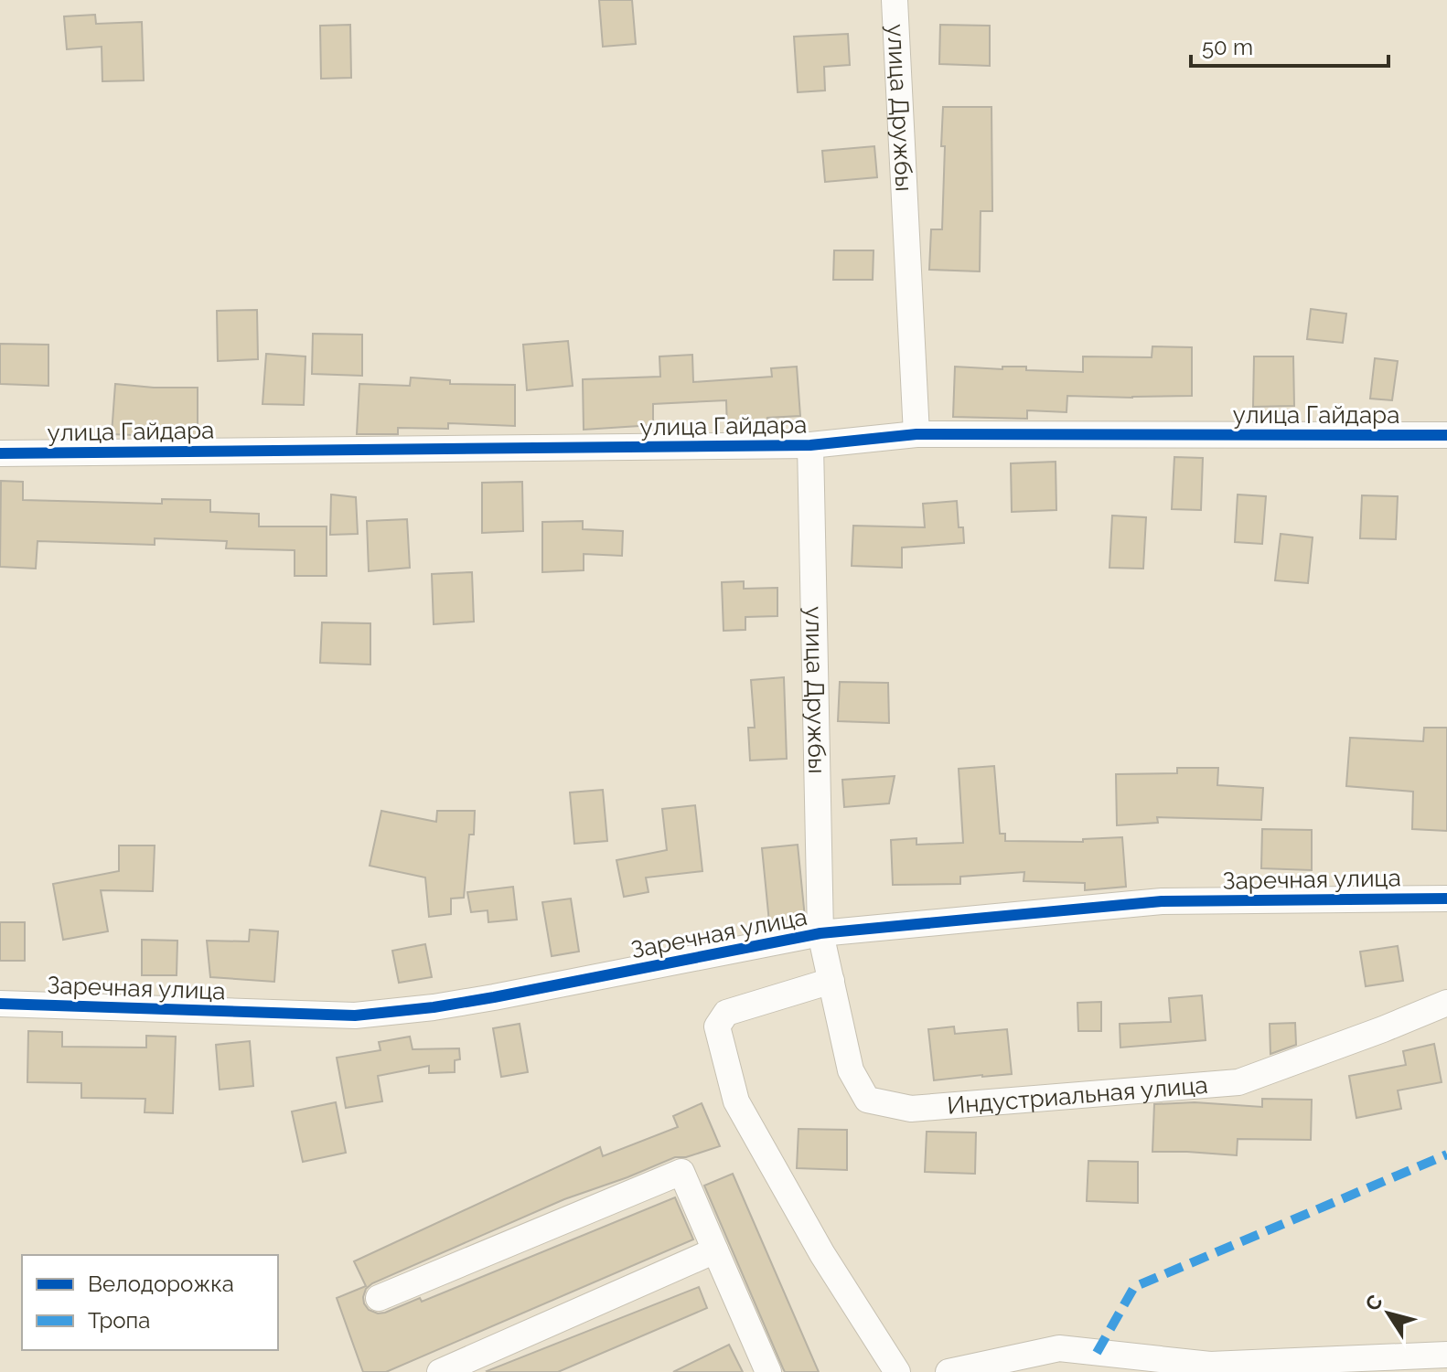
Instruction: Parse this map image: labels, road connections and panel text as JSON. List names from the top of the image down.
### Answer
{
  "streets": {
    "street": [
      "улица Дружбы",
      "улица Гайдара",
      "Заречная улица",
      "Индустриальная улица"
    ]
  },
  "crossings": [
    ["улица Дружбы", "улица Гайдара"],
    ["улица Дружбы", "Заречная улица"],
    ["улица Дружбы", "Индустриальная улица"],
    ["Заречная улица", "Индустриальная улица"]
  ],
  "legend": ["Велодорожка", "Тропа"],
  "scale_bar": "50 m",
  "north": "top left"
}
